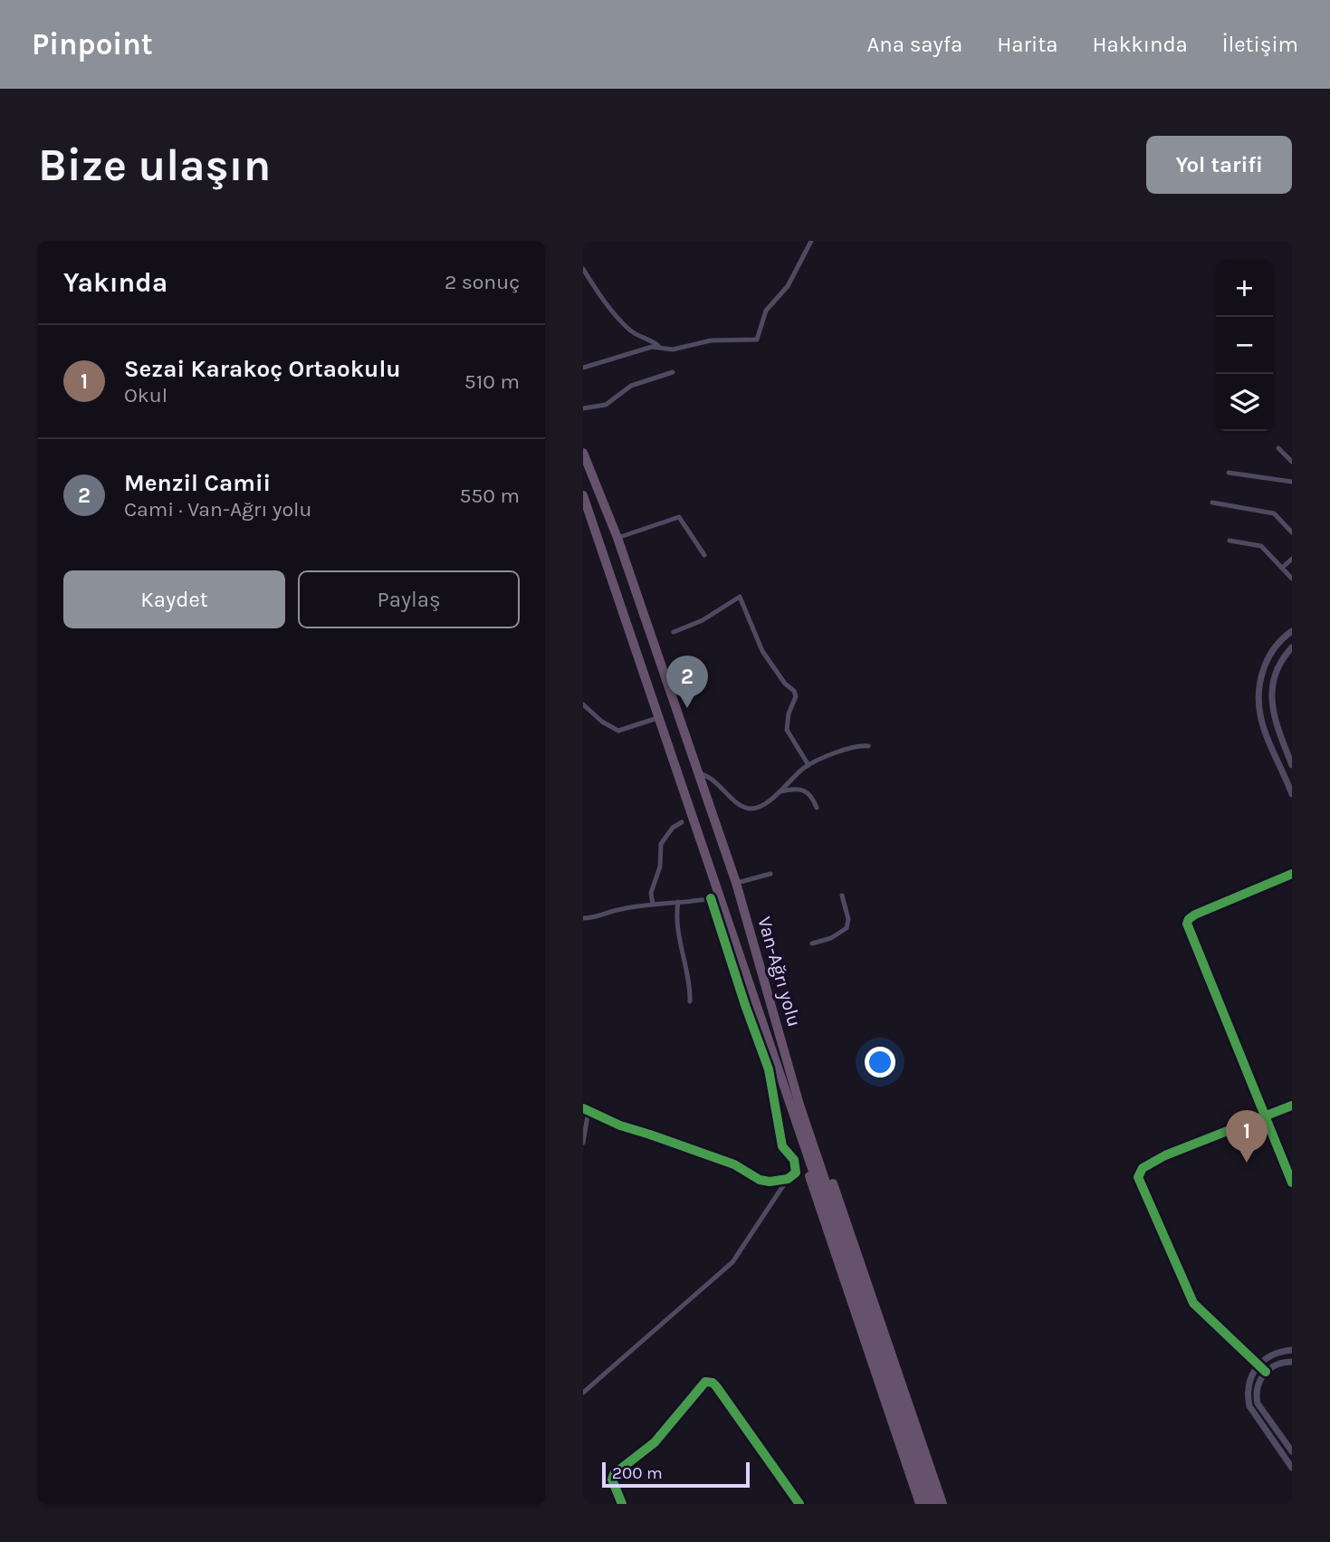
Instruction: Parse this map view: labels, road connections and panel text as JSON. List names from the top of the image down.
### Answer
{
  "streets": {
    "highway": ["Van-Ağrı yolu"]
  },
  "scale_bar": "200 m",
  "page": {
    "header": "Pinpoint",
    "nav": [
      "Ana sayfa",
      "Harita",
      "Hakkında",
      "İletişim"
    ],
    "buttons": [
      "Yol tarifi",
      ["Kaydet", "Paylaş"]
    ],
    "title": "Bize ulaşın",
    "heading": ["Yakında", "2 sonuç"],
    "map_buttons": ["+", "−"],
    "list": [
      {
        "mark": "1",
        "name": "Sezai Karakoç Ortaokulu",
        "note": "Okul",
        "value": "510 m"
      },
      {
        "mark": "2",
        "name": "Menzil Camii",
        "note": "Cami · Van-Ağrı yolu",
        "value": "550 m"
      }
    ],
    "pins": ["2", "1"],
    "scale": "200 m"
  }
}
